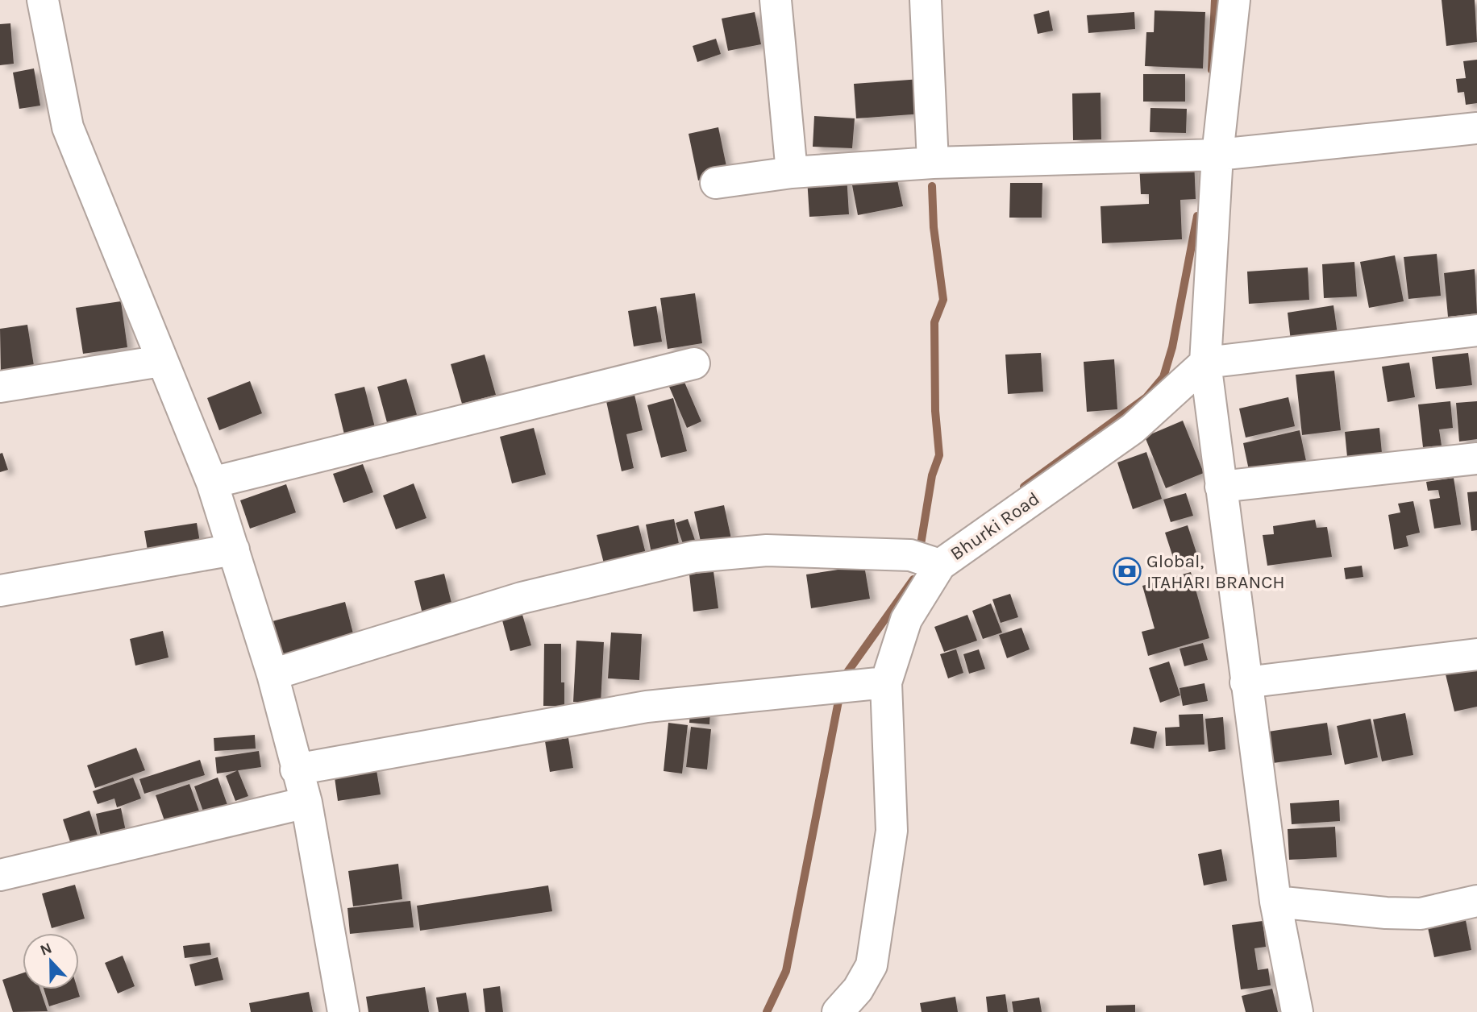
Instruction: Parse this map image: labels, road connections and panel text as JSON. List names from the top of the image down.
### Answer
{
  "streets": {
    "street": ["Bhurki Road"]
  },
  "places": {
    "bank": ["Global, ITAHARI BRANCH"]
  },
  "north": "top"
}
